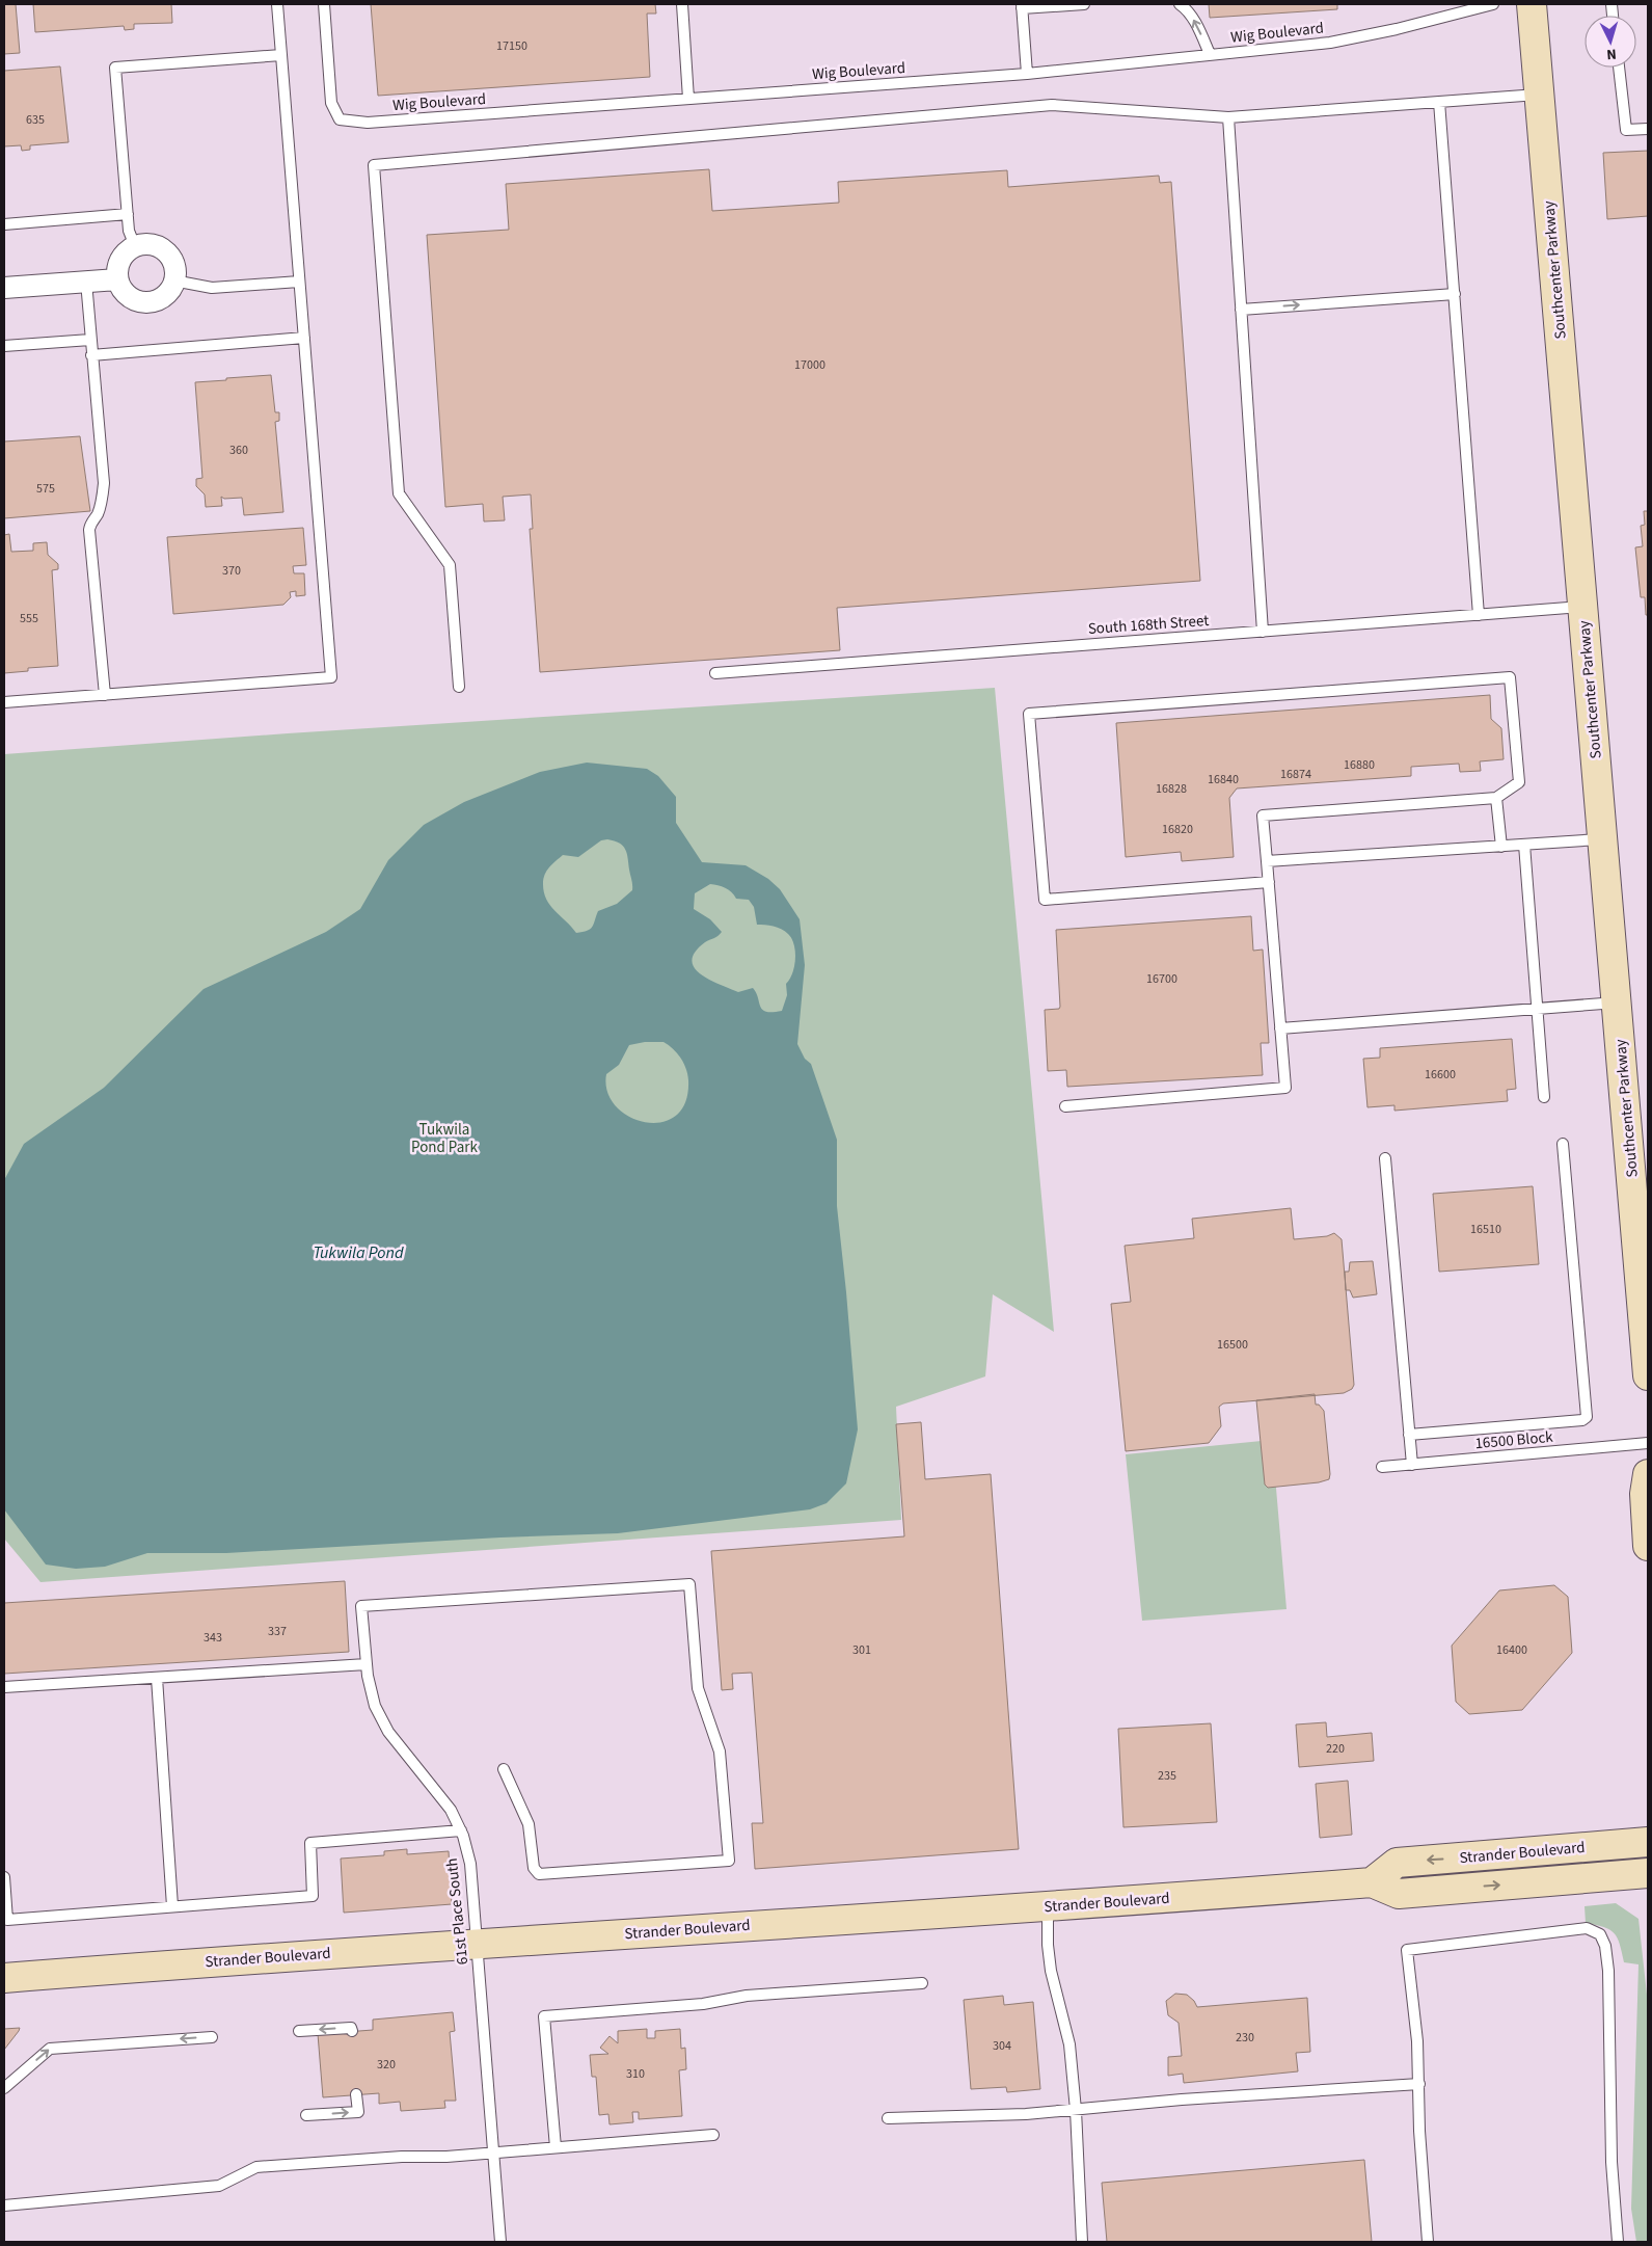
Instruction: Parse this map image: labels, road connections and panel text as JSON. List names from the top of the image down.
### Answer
{
  "streets": {
    "main road": ["Southcenter Parkway", "Strander Boulevard"],
    "lane": [
      "Wig Boulevard",
      "South 168th Street",
      "16500 Block",
      "61st Place South"
    ]
  },
  "crossings": [
    ["Southcenter Parkway", "South 168th Street"],
    ["Strander Boulevard", "61st Place South"]
  ],
  "water": ["Tukwila Pond"],
  "parks": ["Tukwila Pond Park"],
  "house_numbers": [
    "17150",
    "635",
    "17000",
    "360",
    "575",
    "370",
    "555",
    "16880",
    "16874",
    "16840",
    "16828",
    "16820",
    "16700",
    "16600",
    "16510",
    "16500",
    "337",
    "343",
    "301",
    "16400",
    "220",
    "235",
    "230",
    "304",
    "320",
    "310"
  ],
  "north": "bottom"
}
